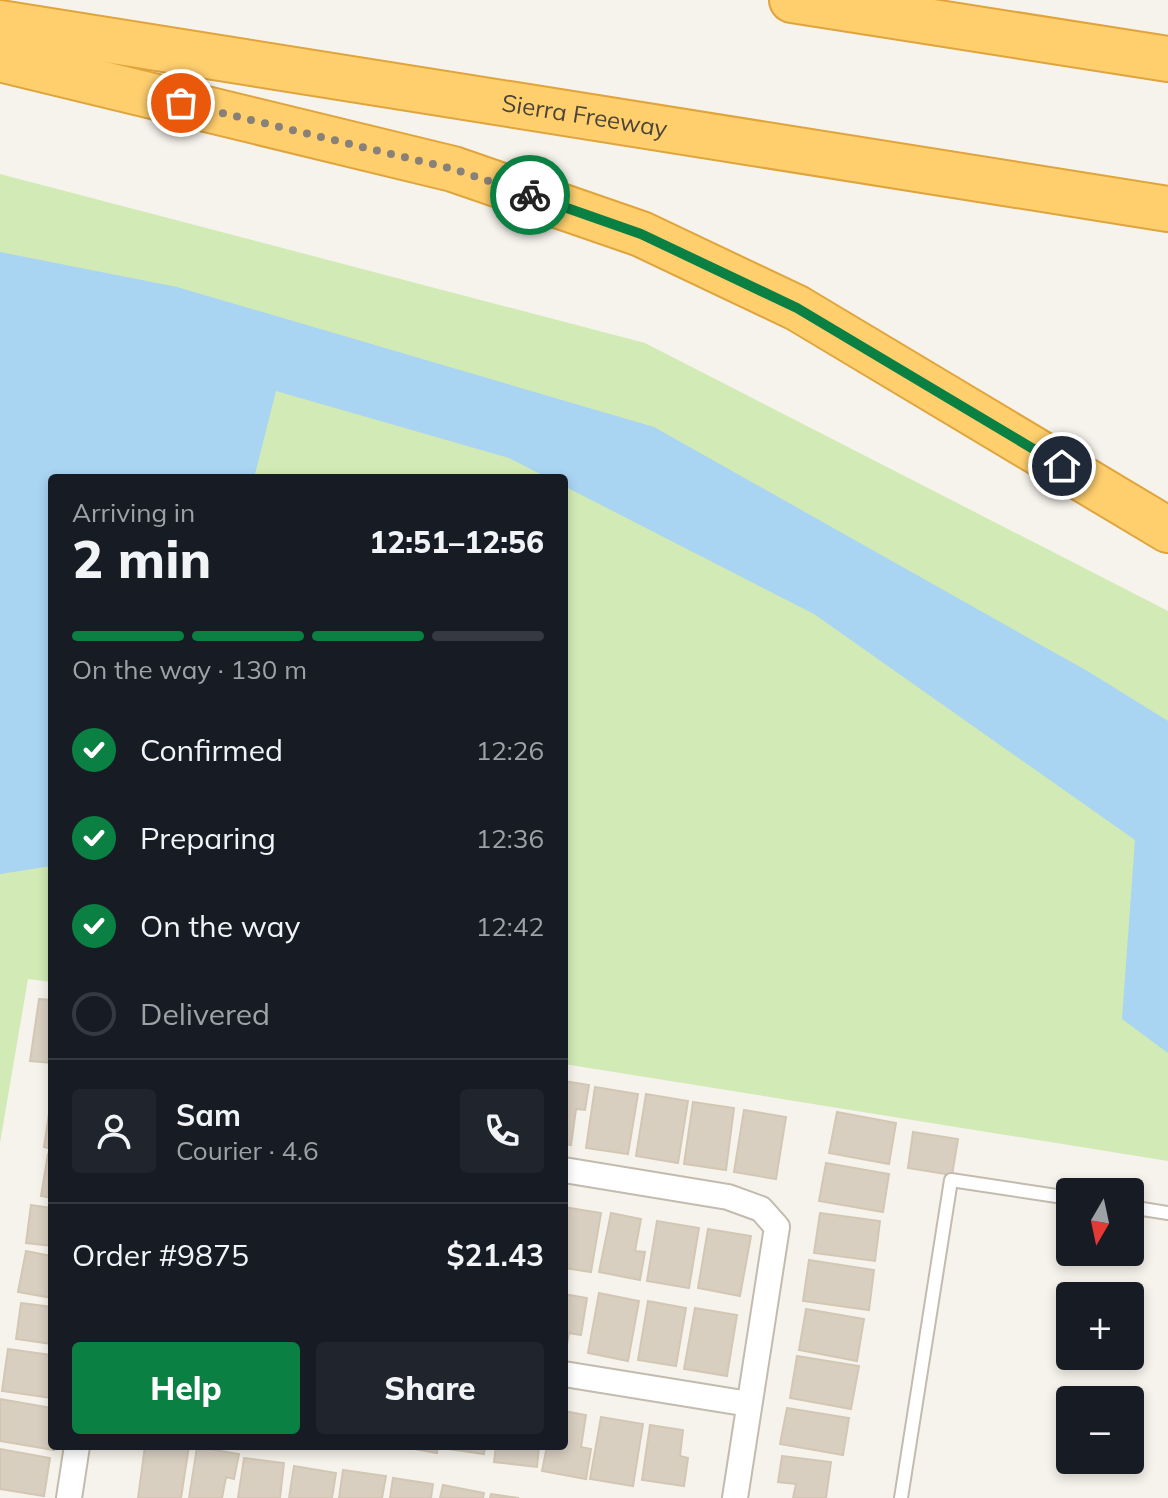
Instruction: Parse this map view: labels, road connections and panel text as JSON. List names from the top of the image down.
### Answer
{
  "streets": {
    "highway": ["Sierra Freeway"]
  },
  "north": "bottom",
  "page": {
    "heading": ["2 min", "Arriving in", "12:51–12:56"],
    "panel": [
      "Sam",
      "Courier · 4.6",
      "Order #9875",
      "$21.43"
    ],
    "bar": "On the way · 130 m",
    "list": [
      ["Confirmed", "12:26"],
      ["Preparing", "12:36"],
      ["On the way", "12:42"],
      "Delivered"
    ],
    "map_buttons": ["+", "−"],
    "buttons": ["Help", "Share"]
  }
}
